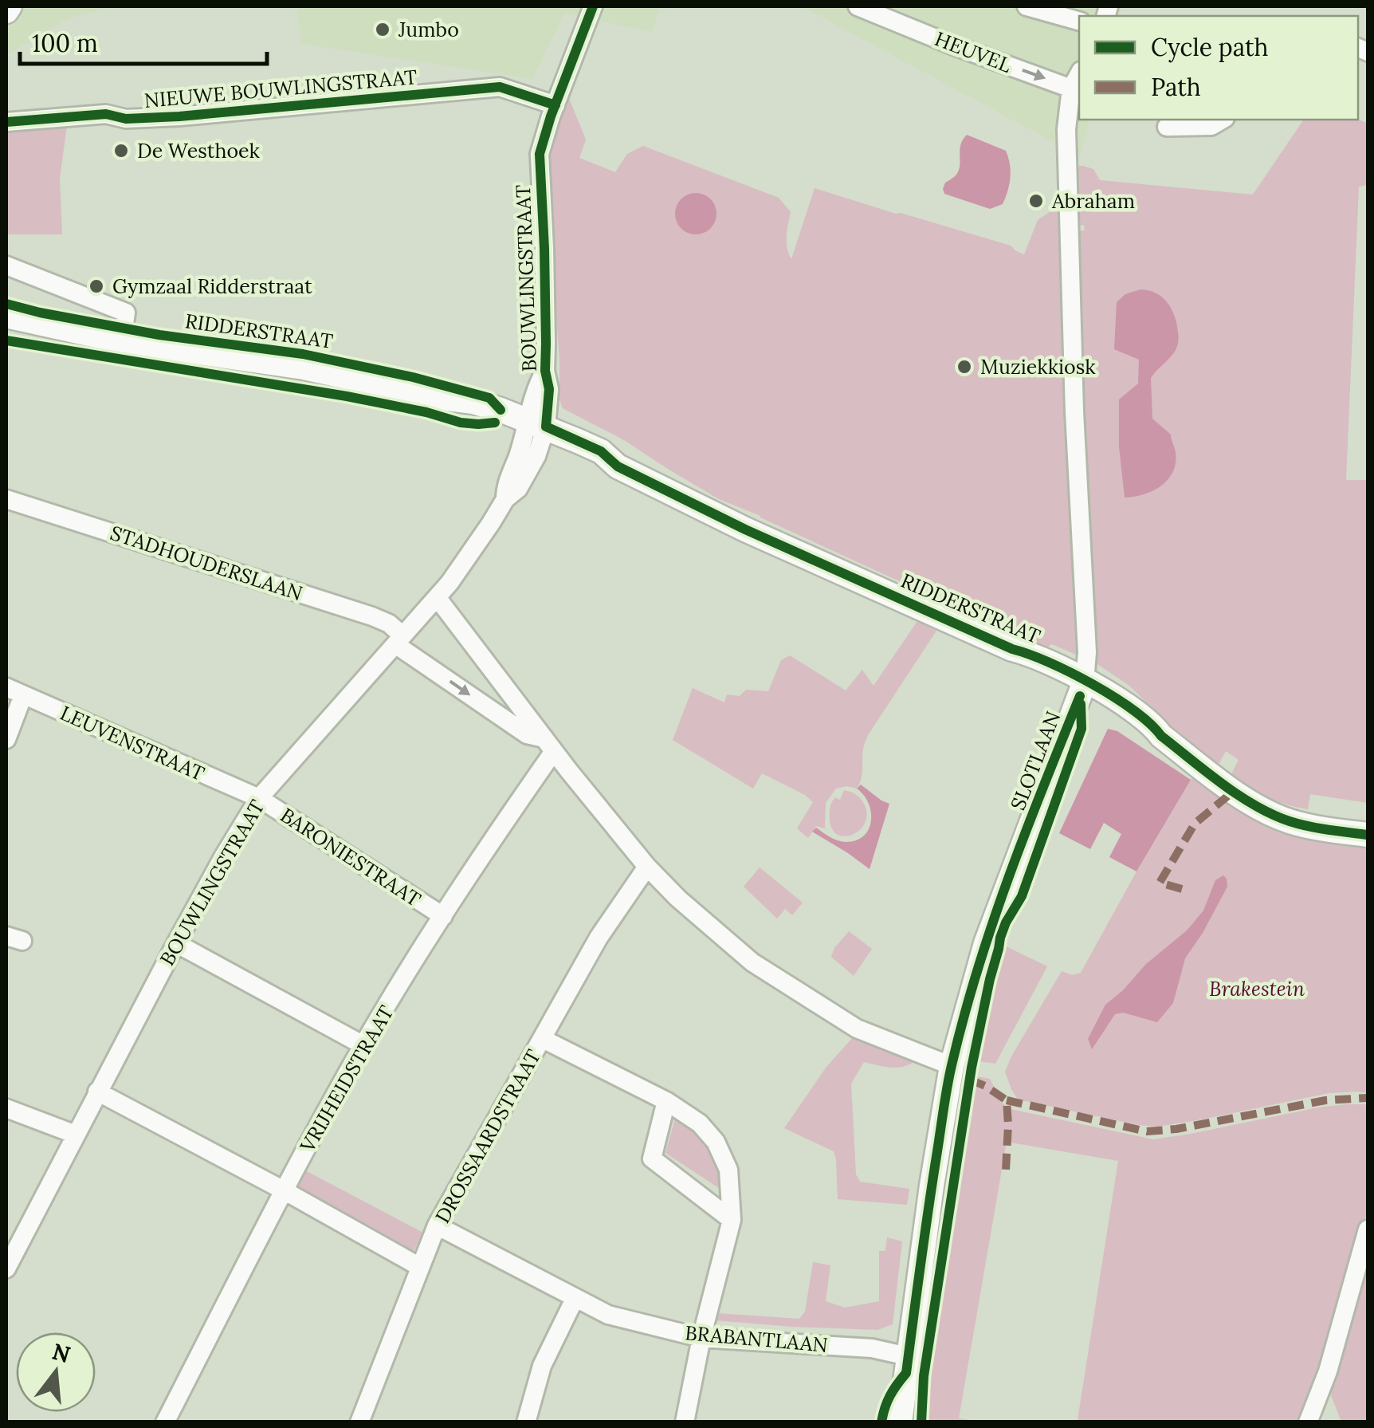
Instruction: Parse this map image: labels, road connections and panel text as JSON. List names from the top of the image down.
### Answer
{
  "streets": {
    "street": [
      "HEUVEL",
      "NIEUWE BOUWLINGSTRAAT",
      "BOUWLINGSTRAAT",
      "RIDDERSTRAAT",
      "STADHOUDERSLAAN",
      "LEUVENSTRAAT",
      "SLOTLAAN",
      "BARONIESTRAAT",
      "VRIJHEIDSTRAAT",
      "DROSSAARDSTRAAT",
      "BRABANTLAAN"
    ]
  },
  "crossings": [
    ["HEUVEL", "SLOTLAAN"],
    ["NIEUWE BOUWLINGSTRAAT", "BOUWLINGSTRAAT"],
    ["BOUWLINGSTRAAT", "RIDDERSTRAAT"],
    ["BOUWLINGSTRAAT", "STADHOUDERSLAAN"],
    ["BOUWLINGSTRAAT", "LEUVENSTRAAT"],
    ["BOUWLINGSTRAAT", "BARONIESTRAAT"],
    ["RIDDERSTRAAT", "SLOTLAAN"],
    ["STADHOUDERSLAAN", "VRIJHEIDSTRAAT"],
    ["LEUVENSTRAAT", "BARONIESTRAAT"],
    ["SLOTLAAN", "BRABANTLAAN"],
    ["BARONIESTRAAT", "VRIJHEIDSTRAAT"],
    ["DROSSAARDSTRAAT", "BRABANTLAAN"]
  ],
  "one_way": ["HEUVEL"],
  "parks": ["Brakestein"],
  "places": [
    "Jumbo",
    "De Westhoek",
    "Abraham",
    "Gymzaal Ridderstraat",
    "Muziekkiosk"
  ],
  "legend": ["Cycle path", "Path"],
  "scale_bar": "100 m",
  "north": "top"
}
